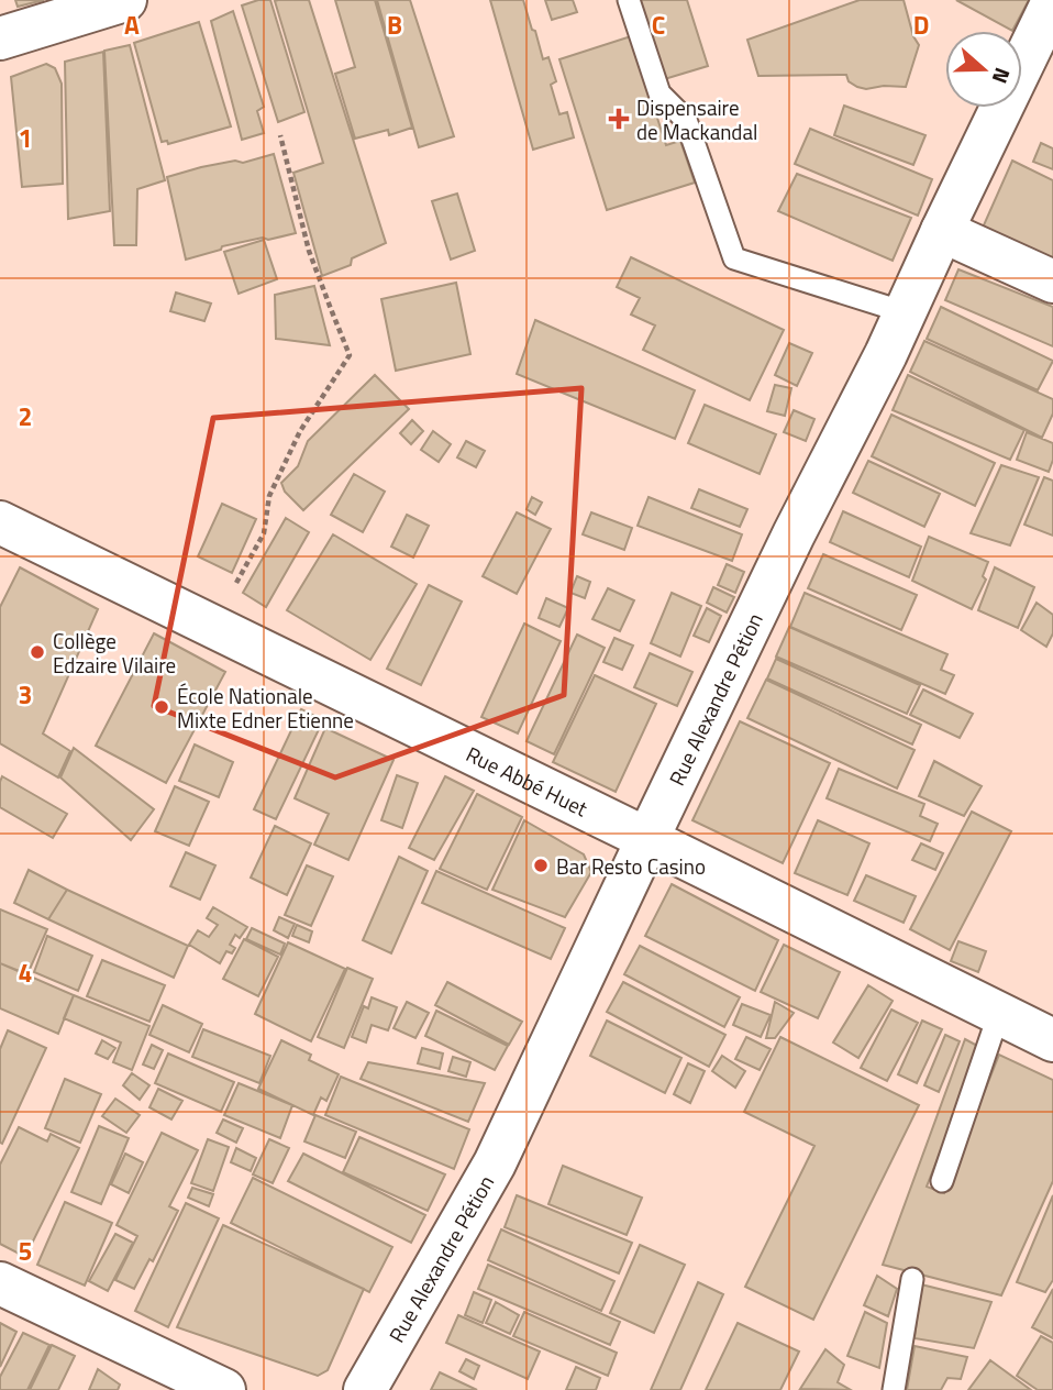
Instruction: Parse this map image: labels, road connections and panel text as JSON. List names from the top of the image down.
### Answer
{
  "streets": {
    "street": ["Rue Alexandre Pétion", "Rue Abbé Huet"]
  },
  "crossings": [
    ["Rue Alexandre Pétion", "Rue Abbé Huet"]
  ],
  "places": {
    "health": ["Dispensaire de Mackandal"],
    "other": ["Collège Edzaire Vilaire", "École Nationale Mixte Edner Etienne", "Bar Resto Casino"]
  },
  "north": "right",
  "grid": {
    "columns": [
      "A",
      "B",
      "C",
      "D"
    ],
    "rows": [
      "1",
      "2",
      "3",
      "4",
      "5"
    ]
  }
}
